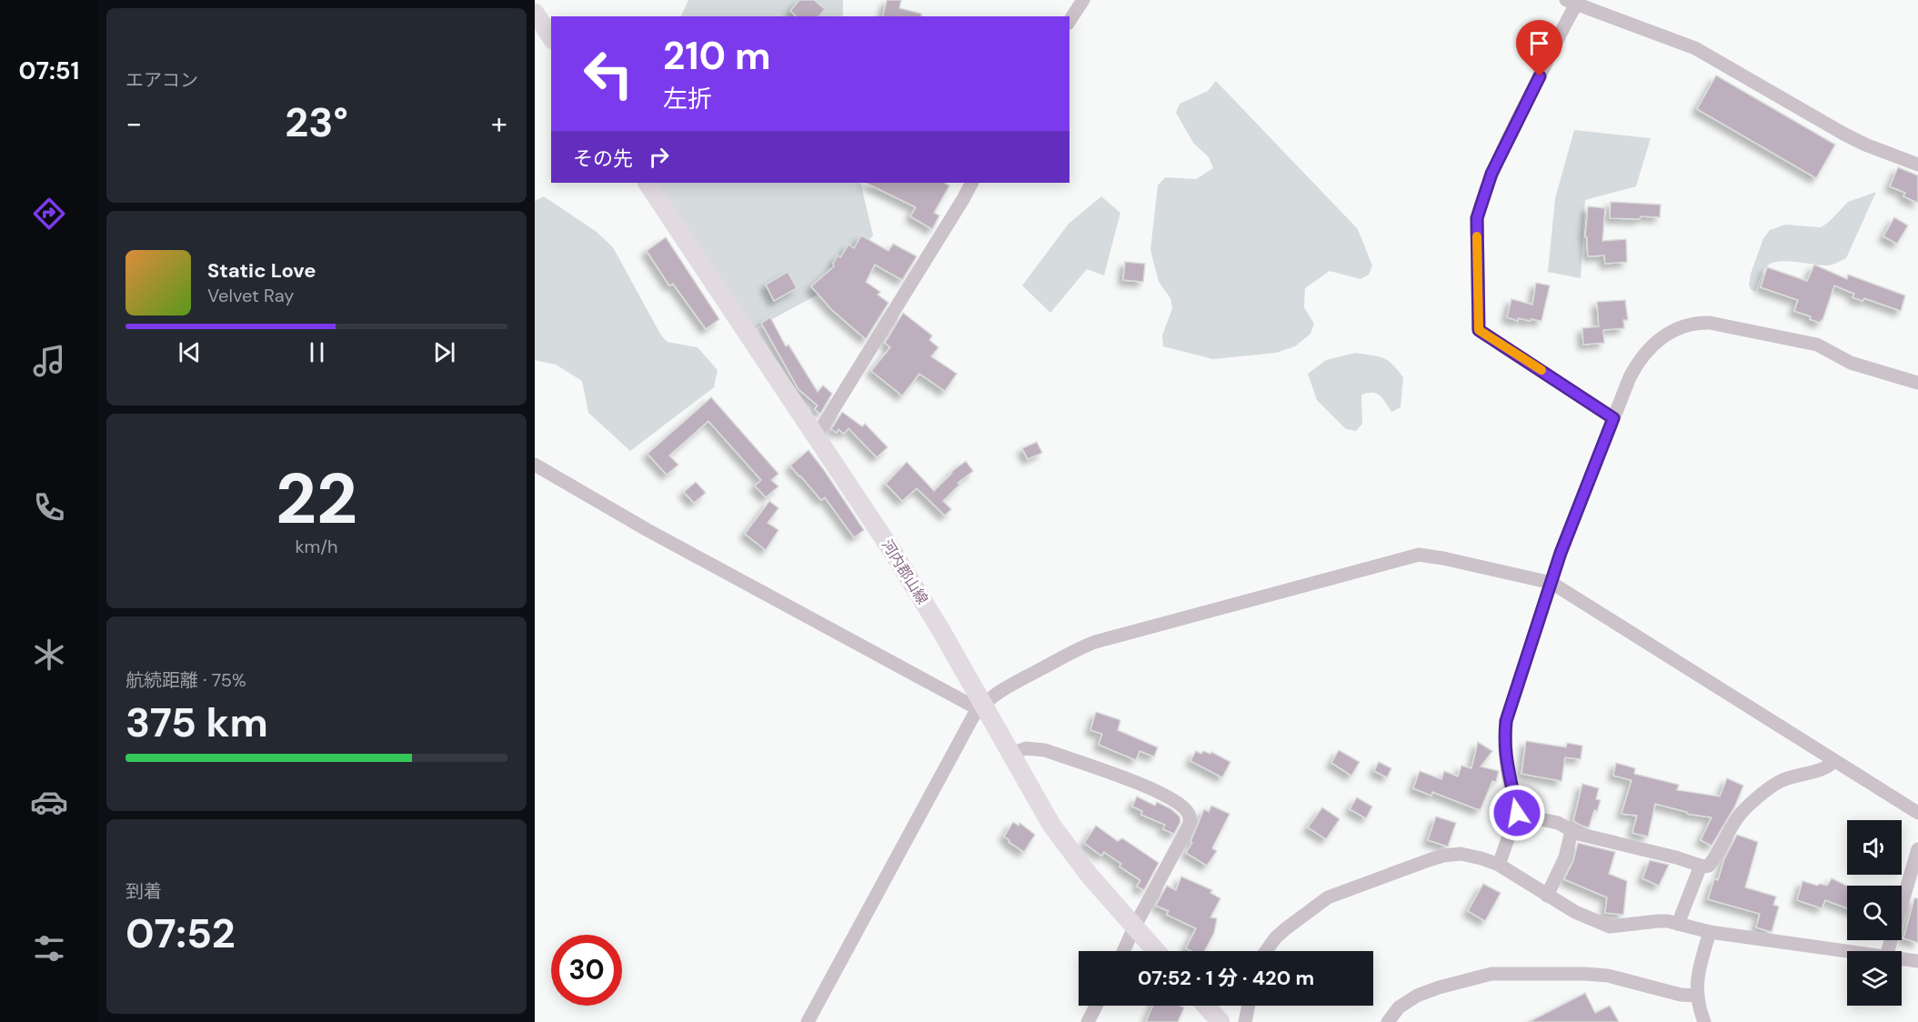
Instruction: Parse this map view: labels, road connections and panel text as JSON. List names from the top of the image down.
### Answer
{
  "streets": {
    "main road": ["河内郡山線"]
  },
  "page": {
    "tabs": "07:51",
    "tile": [
      "エアコン",
      ["22", "km/h"],
      ["航続距離 · 75%", "375 km"],
      ["到着", "07:52"]
    ],
    "turn": ["210 m", "左折"],
    "heat": ["−", "23°", "+"],
    "then": "その先",
    "song": ["Static Love", "Velvet Ray"],
    "limit": "30",
    "trip": "07:52 · 1 分 · 420 m"
  }
}
